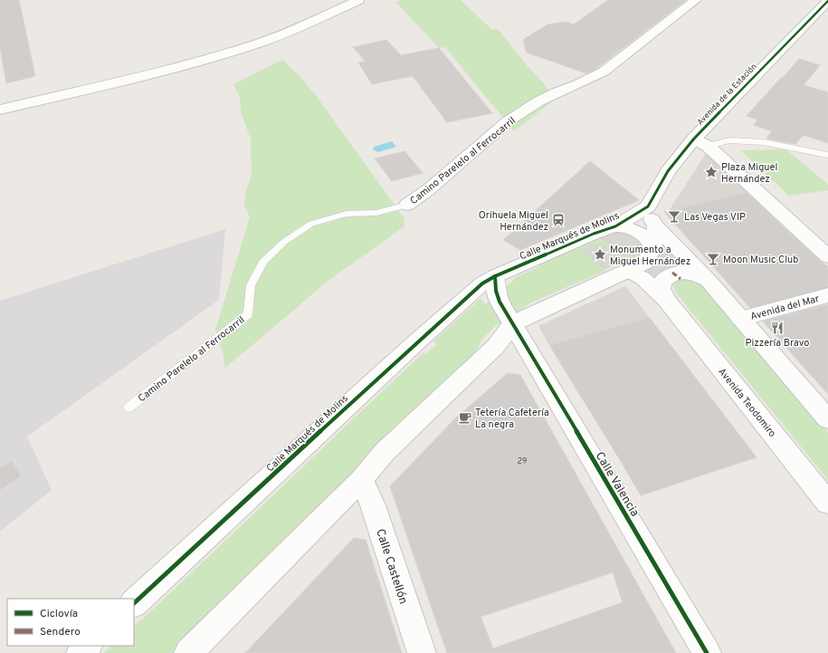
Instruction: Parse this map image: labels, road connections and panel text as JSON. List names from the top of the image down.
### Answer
{
  "streets": {
    "street": [
      "Avenida de la Estación",
      "Camino Parelelo al Ferrocarril",
      "Calle Marqués de Molins",
      "Avenida del Mar",
      "Avenida Teodomiro",
      "Calle Valencia",
      "Calle Castellón"
    ]
  },
  "crossings": [
    ["Avenida de la Estación", "Calle Marqués de Molins"],
    ["Avenida de la Estación", "Avenida Teodomiro"],
    ["Calle Marqués de Molins", "Avenida Teodomiro"],
    ["Avenida del Mar", "Avenida Teodomiro"]
  ],
  "places": {
    "place": ["Plaza Miguel Hernández", "Monumento a Miguel Hernández"],
    "bar": ["Las Vegas VIP", "Moon Music Club"],
    "station": ["Orihuela Miguel Hernández"],
    "restaurant": ["Pizzería Bravo"],
    "cafe": ["Tetería Cafetería La negra"]
  },
  "house_numbers": ["29"],
  "legend": ["Ciclovía", "Sendero"]
}
